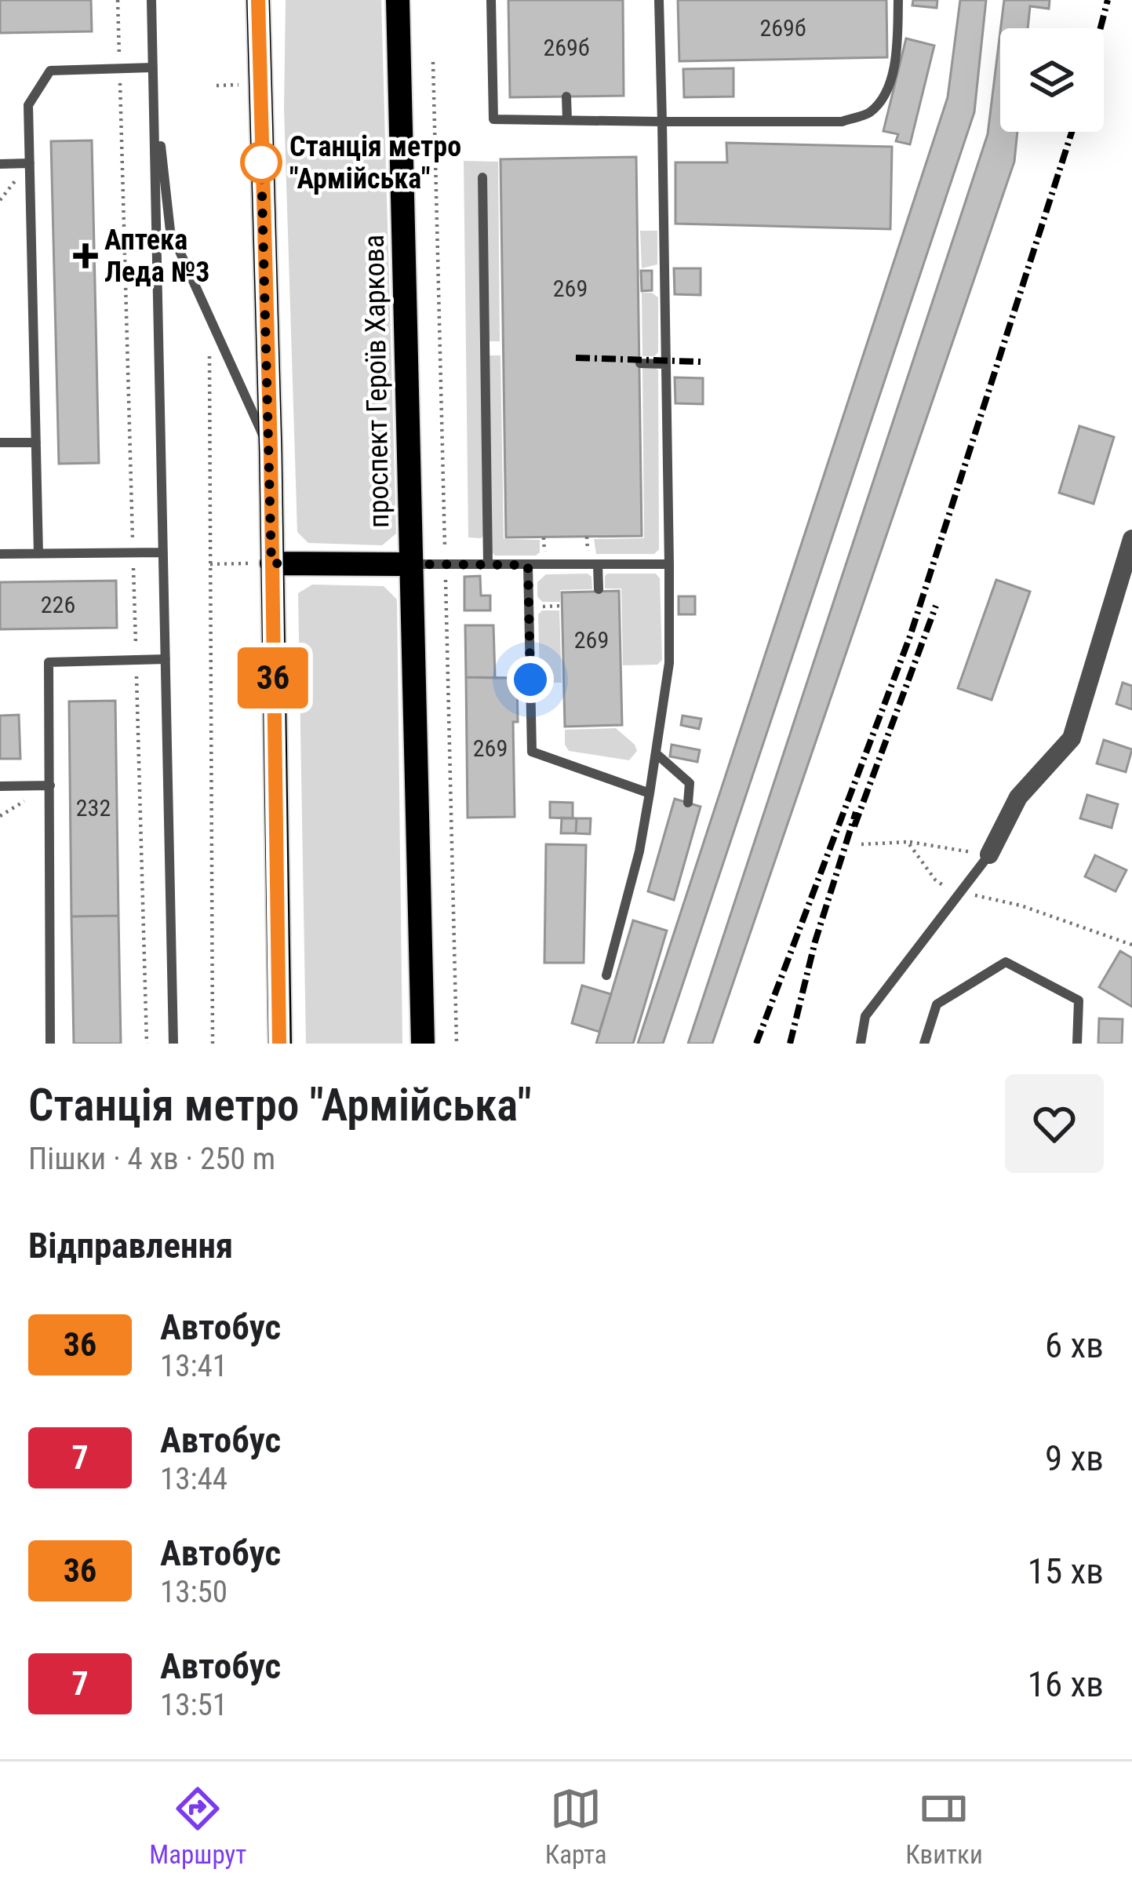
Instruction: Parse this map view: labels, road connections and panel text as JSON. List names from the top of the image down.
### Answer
{
  "streets": {
    "main road": ["проспект Героїв Харкова"]
  },
  "places": {
    "other": ["Станція метро \"Армійська\""],
    "health": ["Аптека Леда №3"]
  },
  "lines": ["bus line 36"],
  "house_numbers": [
    "269б",
    "269б",
    "269",
    "226",
    "269",
    "269",
    "232"
  ],
  "page": {
    "on_map": "36",
    "heading": [
      ["Станція метро \"Армійська\"", "Пішки · 4 хв · 250 m"],
      "Відправлення"
    ],
    "list": [
      {
        "mark": "36",
        "name": "Автобус",
        "note": "13:41",
        "value": "6 хв"
      },
      {
        "mark": "7",
        "name": "Автобус",
        "note": "13:44",
        "value": "9 хв"
      },
      {
        "mark": "36",
        "name": "Автобус",
        "note": "13:50",
        "value": "15 хв"
      },
      {
        "mark": "7",
        "name": "Автобус",
        "note": "13:51",
        "value": "16 хв"
      }
    ],
    "tabs": ["Маршрут", "Карта", "Квитки"]
  }
}
